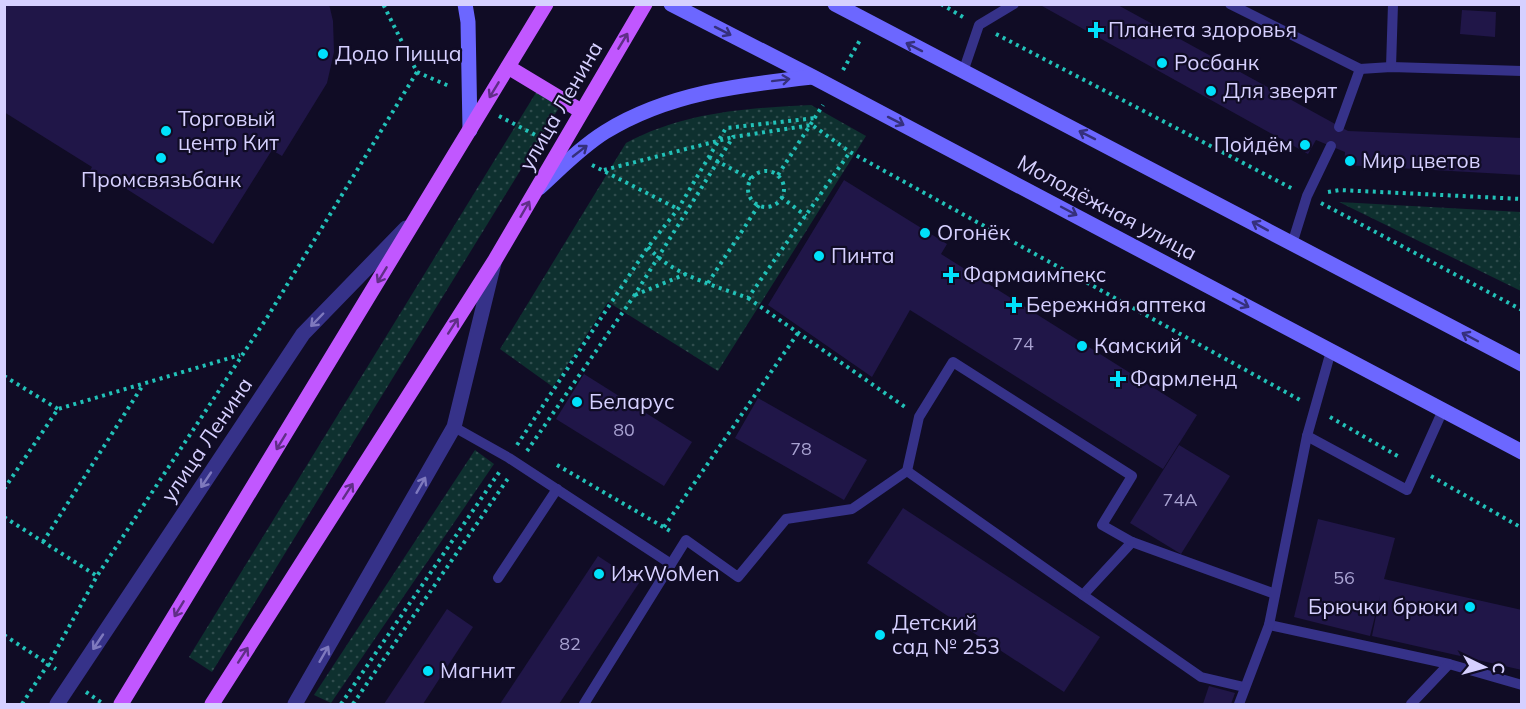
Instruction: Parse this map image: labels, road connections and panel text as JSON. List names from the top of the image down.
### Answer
{
  "streets": {
    "main road": ["улица Ленина", "Молодёжная улица"]
  },
  "places": {
    "health": [
      "Планета здоровья",
      "Фармаимпекс",
      "Бережная аптека",
      "Фармленд"
    ],
    "other": [
      "Додо Пицца",
      "Росбанк",
      "Для зверят",
      "Торговый центр Кит",
      "Пойдём",
      "Промсвязьбанк",
      "Мир цветов",
      "Огонёк",
      "Пинта",
      "Камский",
      "Беларус",
      "ИжWoMen",
      "Брючки брюки",
      "Детский сад № 253",
      "Магнит"
    ]
  },
  "house_numbers": [
    "74",
    "80",
    "78",
    "74А",
    "56",
    "82"
  ],
  "north": "right"
}
